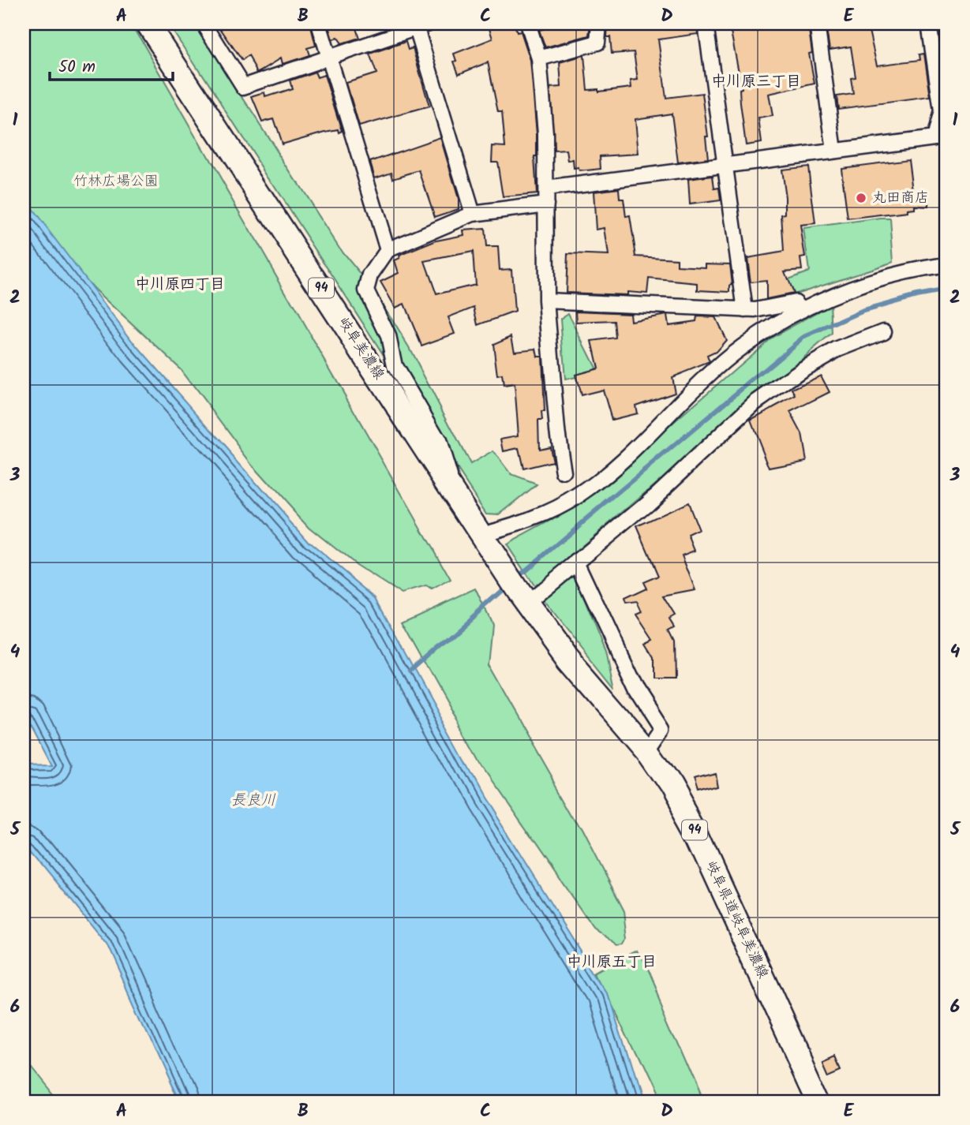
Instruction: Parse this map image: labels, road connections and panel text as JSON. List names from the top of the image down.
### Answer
{
  "streets": {
    "main road": ["94", "岐阜美濃線", "岐阜県道岐阜美濃線"]
  },
  "crossings": [
    ["岐阜美濃線", "岐阜県道岐阜美濃線"]
  ],
  "districts": ["中川原三丁目", "中川原四丁目", "中川原五丁目"],
  "water": ["長良川"],
  "parks": ["竹林広場公園"],
  "places": ["丸田商店"],
  "scale_bar": "50 m",
  "grid": {
    "columns": [
      "A",
      "B",
      "C",
      "D",
      "E"
    ],
    "rows": [
      "1",
      "2",
      "3",
      "4",
      "5",
      "6"
    ]
  }
}
